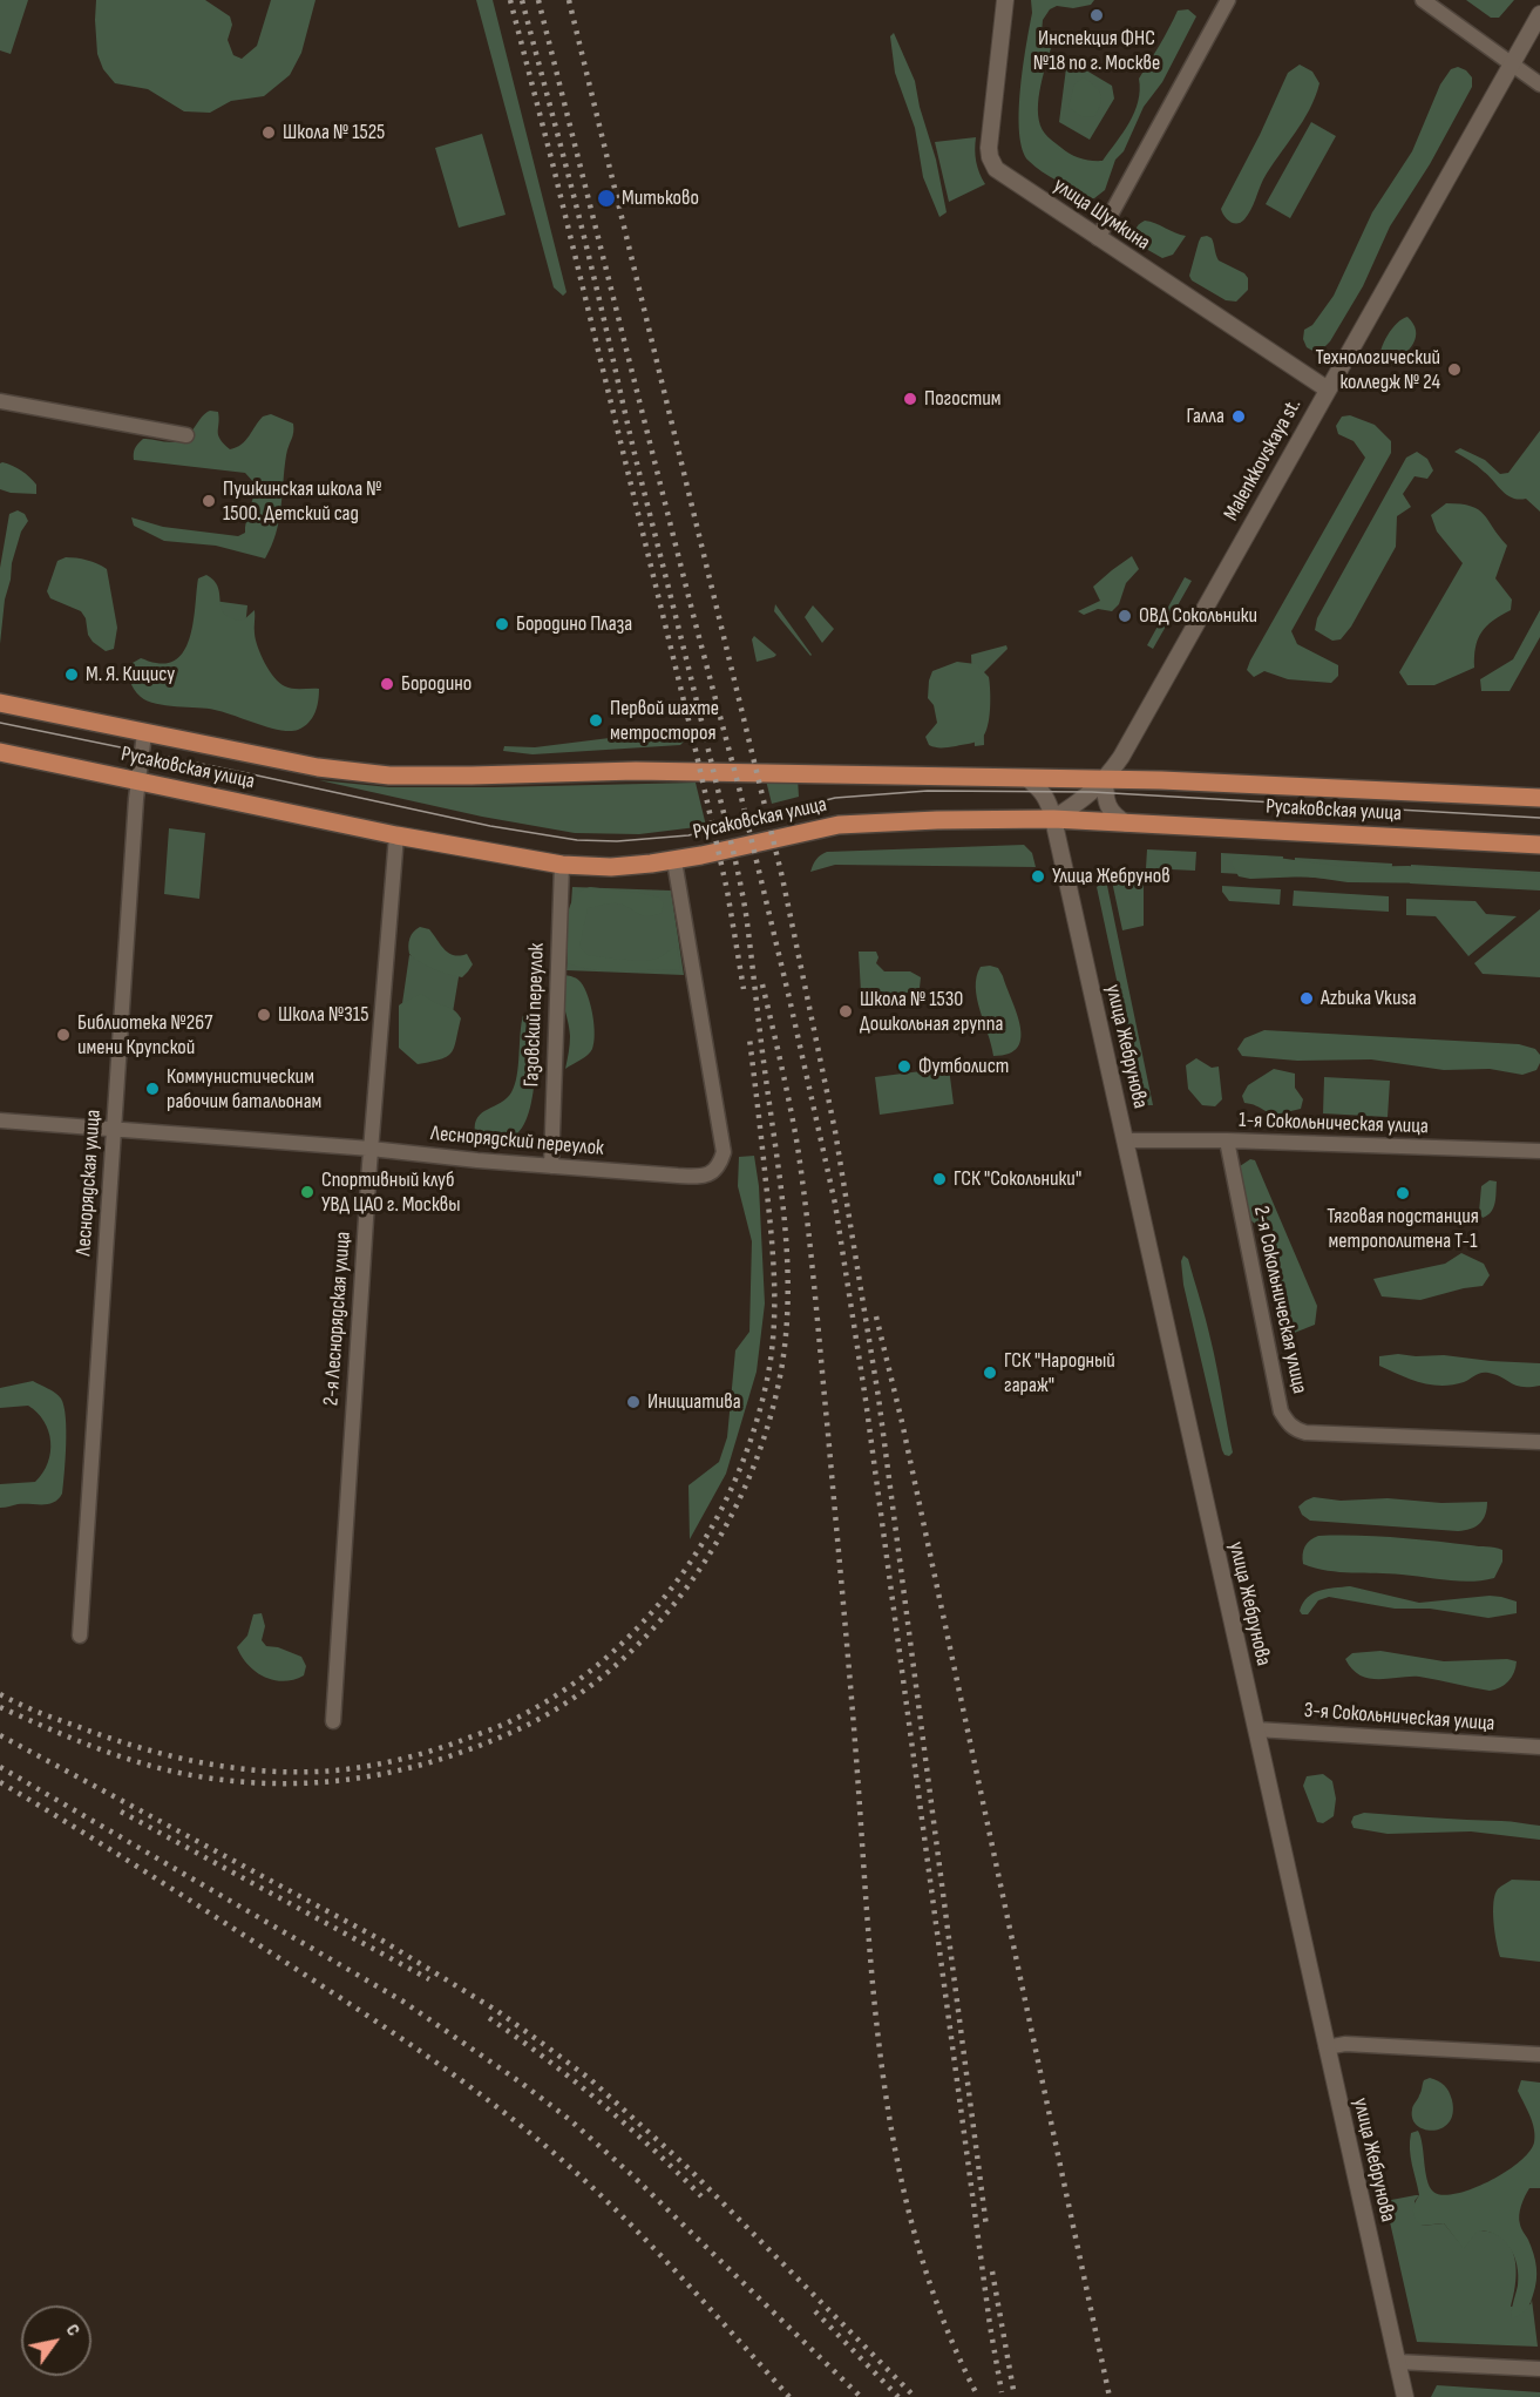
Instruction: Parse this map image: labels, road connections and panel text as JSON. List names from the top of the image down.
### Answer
{
  "streets": {
    "main road": ["Русаковская улица"],
    "street": [
      "улица Шумкина",
      "Malenkkovskaya st.",
      "Газовский переулок",
      "улица Жебрунова",
      "1-я Сокольническая улица",
      "Леснорядский переулок",
      "Леснорядская улица",
      "2-я Сокольническая улица",
      "2-я Леснорядская улица",
      "3-я Сокольническая улица"
    ]
  },
  "crossings": [
    ["улица Шумкина", "Malenkkovskaya st."],
    ["Malenkkovskaya st.", "Русаковская улица"],
    ["Malenkkovskaya st.", "улица Жебрунова"],
    ["Русаковская улица", "Газовский переулок"],
    ["Русаковская улица", "улица Жебрунова"],
    ["Русаковская улица", "Леснорядский переулок"],
    ["Русаковская улица", "Леснорядская улица"],
    ["Русаковская улица", "2-я Леснорядская улица"],
    ["Газовский переулок", "Леснорядский переулок"],
    ["улица Жебрунова", "1-я Сокольническая улица"],
    ["улица Жебрунова", "3-я Сокольническая улица"],
    ["1-я Сокольническая улица", "2-я Сокольническая улица"],
    ["Леснорядский переулок", "Леснорядская улица"],
    ["Леснорядский переулок", "2-я Леснорядская улица"]
  ],
  "places": [
    "Инспекция ФНС №18 по г. Москве",
    "Школа № 1525",
    "Митьково",
    "Технологический колледж № 24",
    "Погостим",
    "Галла",
    "Пушкинская школа № 1500. Детский сад",
    "ОВД Сокольники",
    "Бородино Плаза",
    "М. Я. Кицису",
    "Бородино",
    "Первой шахте метростороя",
    "Улица Жебрунов",
    "Azbuka Vkusa",
    "Школа № 1530 Дошкольная группа",
    "Школа №315",
    "Библиотека №267 имени Крупской",
    "Футболист",
    "Коммунистическим рабочим батальонам",
    "ГСК \"Сокольники\"",
    "Спортивный клуб УВД ЦАО г. Москвы",
    "Тяговая подстанция метрополитена Т-1",
    "ГСК \"Народный гараж\"",
    "Инициатива"
  ],
  "north": "top right"
}
